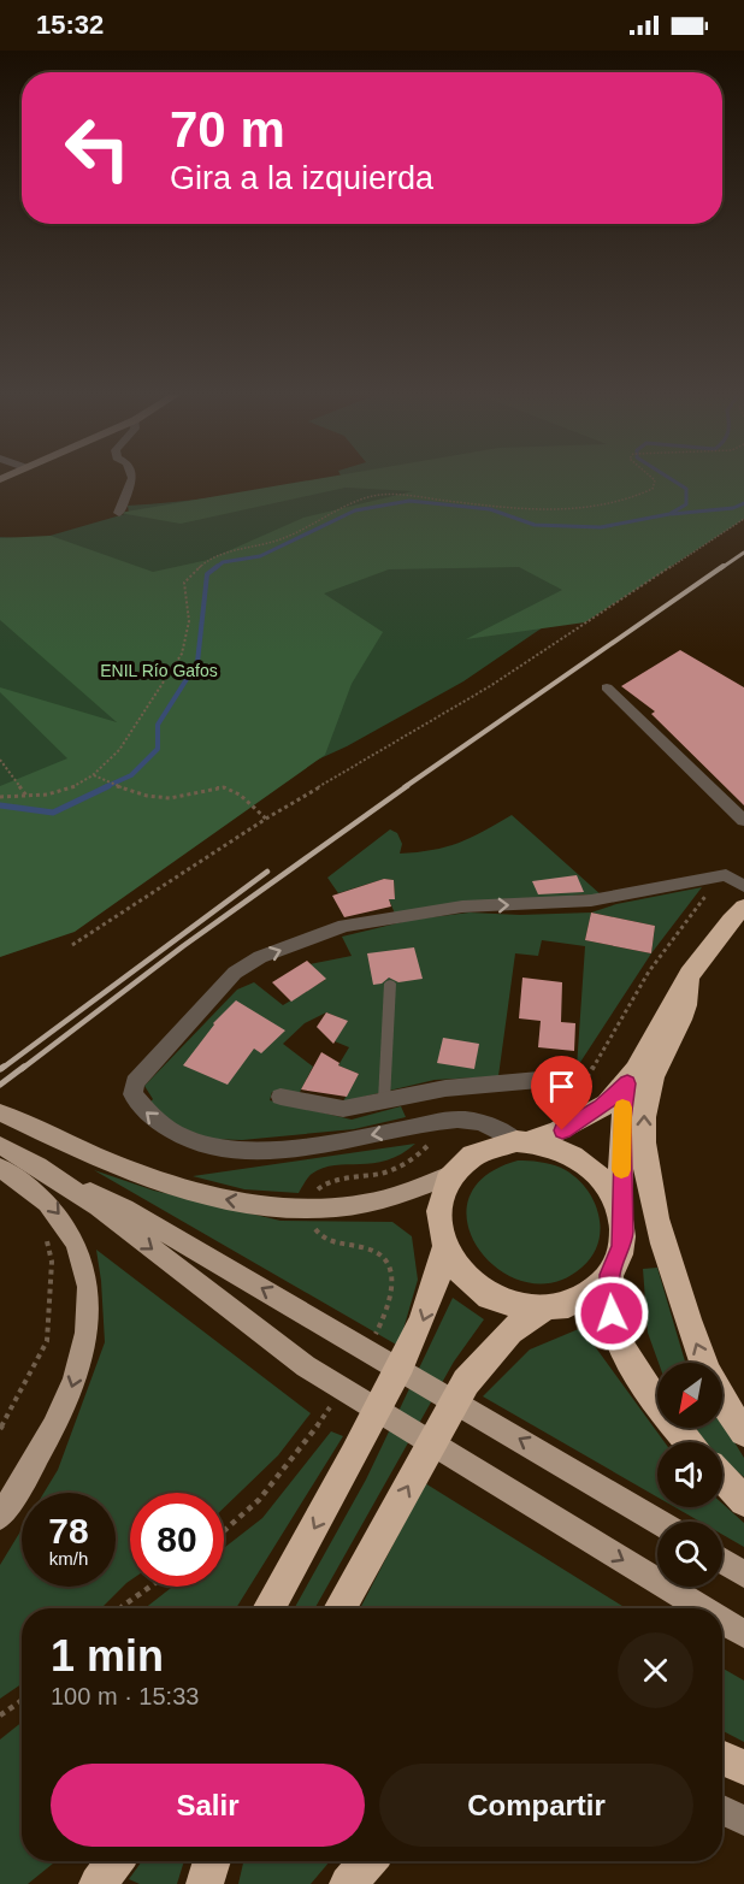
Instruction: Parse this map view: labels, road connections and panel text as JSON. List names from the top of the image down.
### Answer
{
  "parks": ["ENIL Río Gafos"],
  "north": "bottom left",
  "page": {
    "status": "15:32",
    "turn": ["70 m", "Gira a la izquierda"],
    "speed": "78 km/h",
    "limit": "80",
    "heading": ["1 min", "100 m · 15:33"],
    "buttons": ["Salir", "Compartir"]
  }
}
